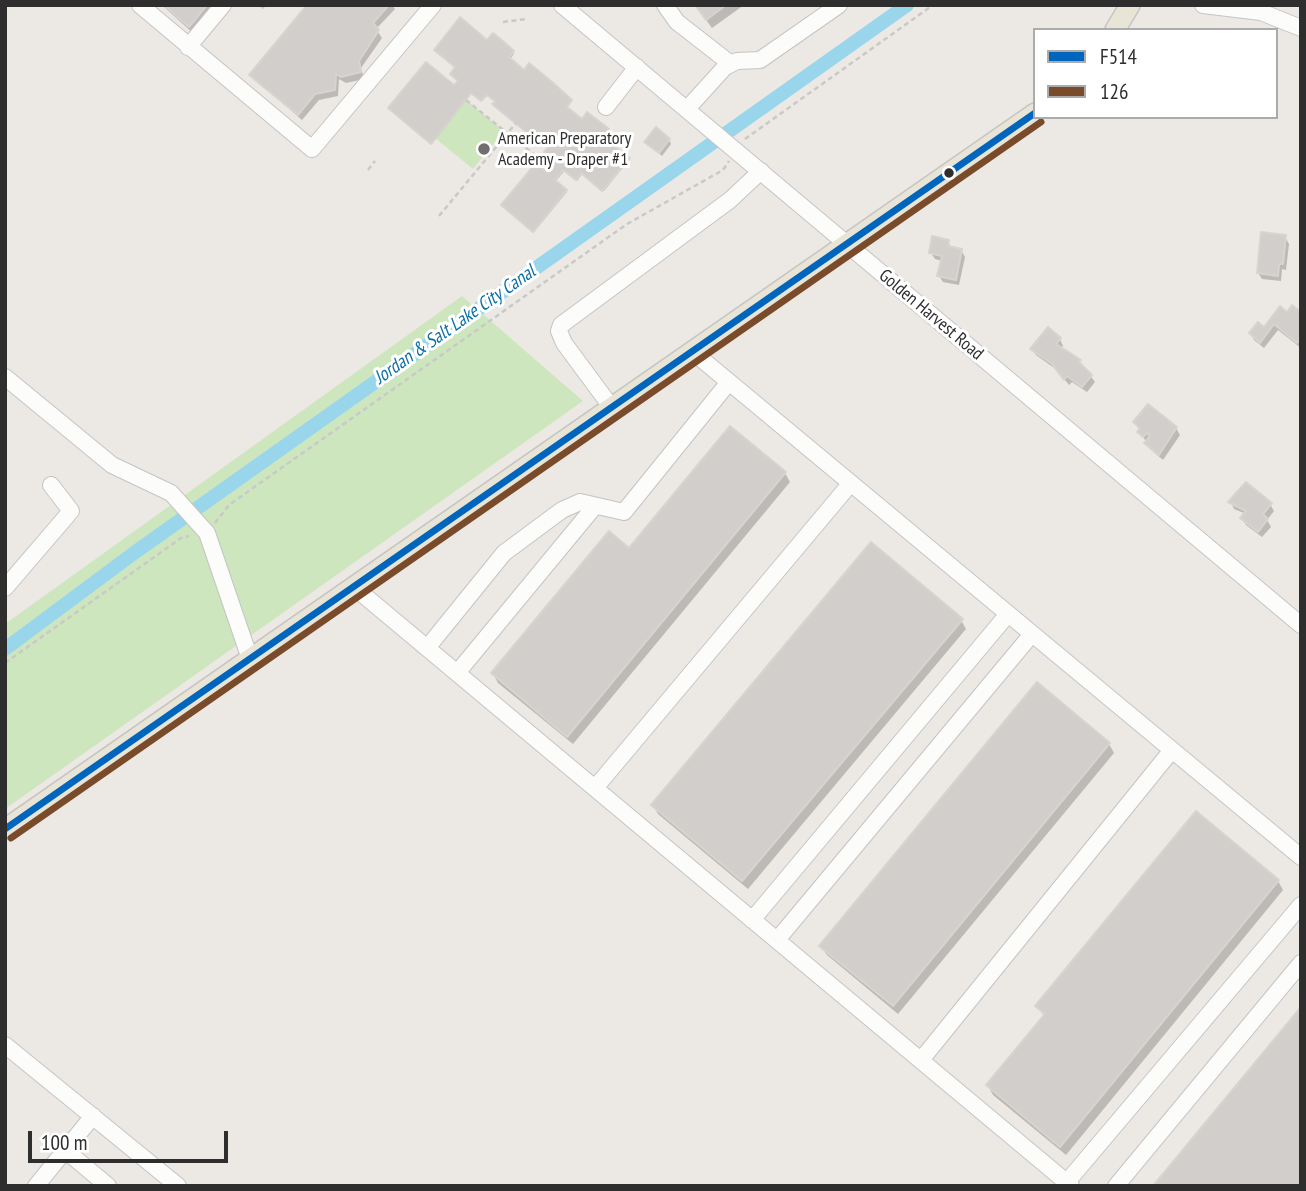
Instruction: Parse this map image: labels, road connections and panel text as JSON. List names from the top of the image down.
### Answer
{
  "streets": {
    "street": ["Golden Harvest Road"]
  },
  "water": ["Jordan & Salt Lake City Canal"],
  "places": ["American Preparatory Academy - Draper #1"],
  "lines": ["transit line F514", "transit line 126"],
  "legend": ["F514", "126"],
  "scale_bar": "100 m"
}
